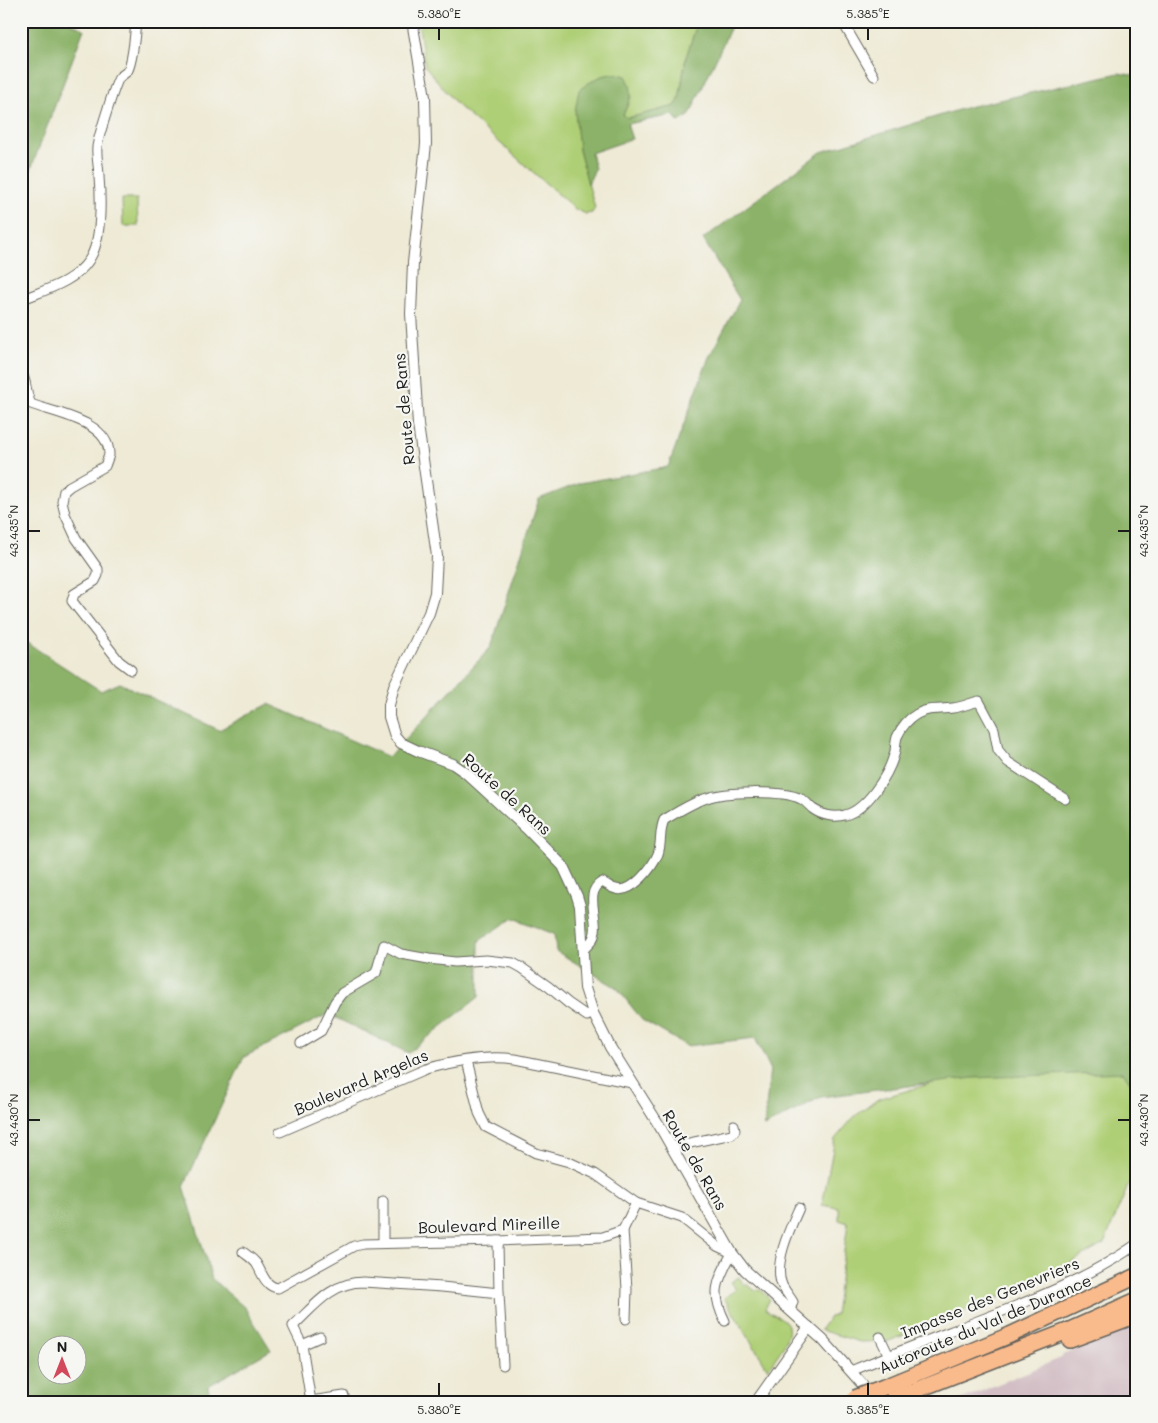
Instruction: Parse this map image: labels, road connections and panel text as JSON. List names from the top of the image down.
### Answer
{
  "streets": {
    "highway": ["Autoroute du Val de Durance"],
    "street": [
      "Route de Rans",
      "Boulevard Argelas",
      "Boulevard Mireille",
      "Impasse des Genevriers"
    ]
  },
  "crossings": [
    ["Route de Rans", "Boulevard Argelas"],
    ["Route de Rans", "Impasse des Genevriers"]
  ],
  "north": "top",
  "coordinates": [
    "5.380°E",
    "5.385°E",
    "43.435°N",
    "43.430°N"
  ]
}
